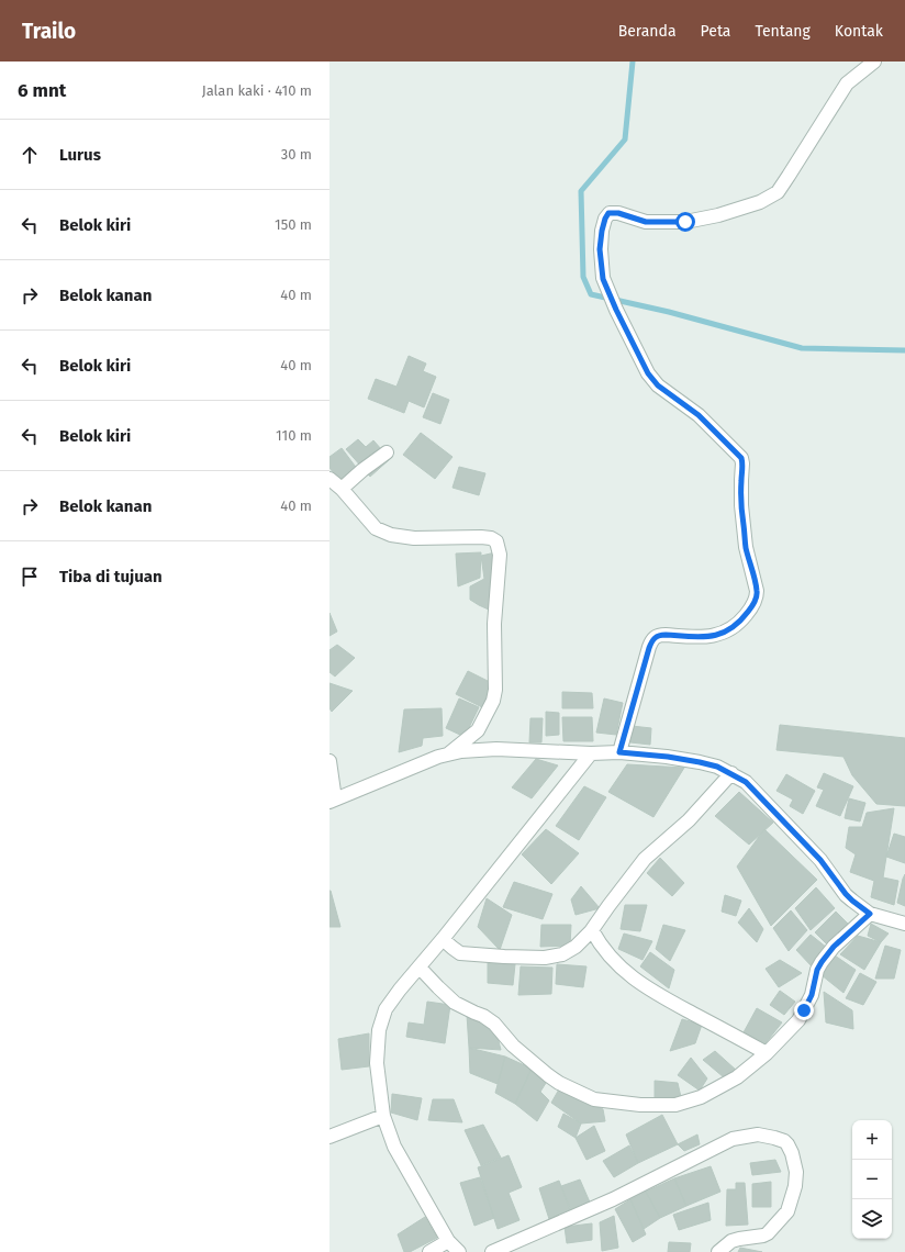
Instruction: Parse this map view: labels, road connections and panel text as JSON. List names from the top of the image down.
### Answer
{
  "page": {
    "header": "Trailo",
    "nav": [
      "Beranda",
      "Peta",
      "Tentang",
      "Kontak"
    ],
    "heading": ["6 mnt", "Jalan kaki · 410 m"],
    "list": [
      ["Lurus", "30 m"],
      ["Belok kiri", "150 m"],
      ["Belok kanan", "40 m"],
      ["Belok kiri", "40 m"],
      ["Belok kiri", "110 m"],
      ["Belok kanan", "40 m"],
      "Tiba di tujuan"
    ],
    "map_buttons": ["+", "−"]
  }
}
